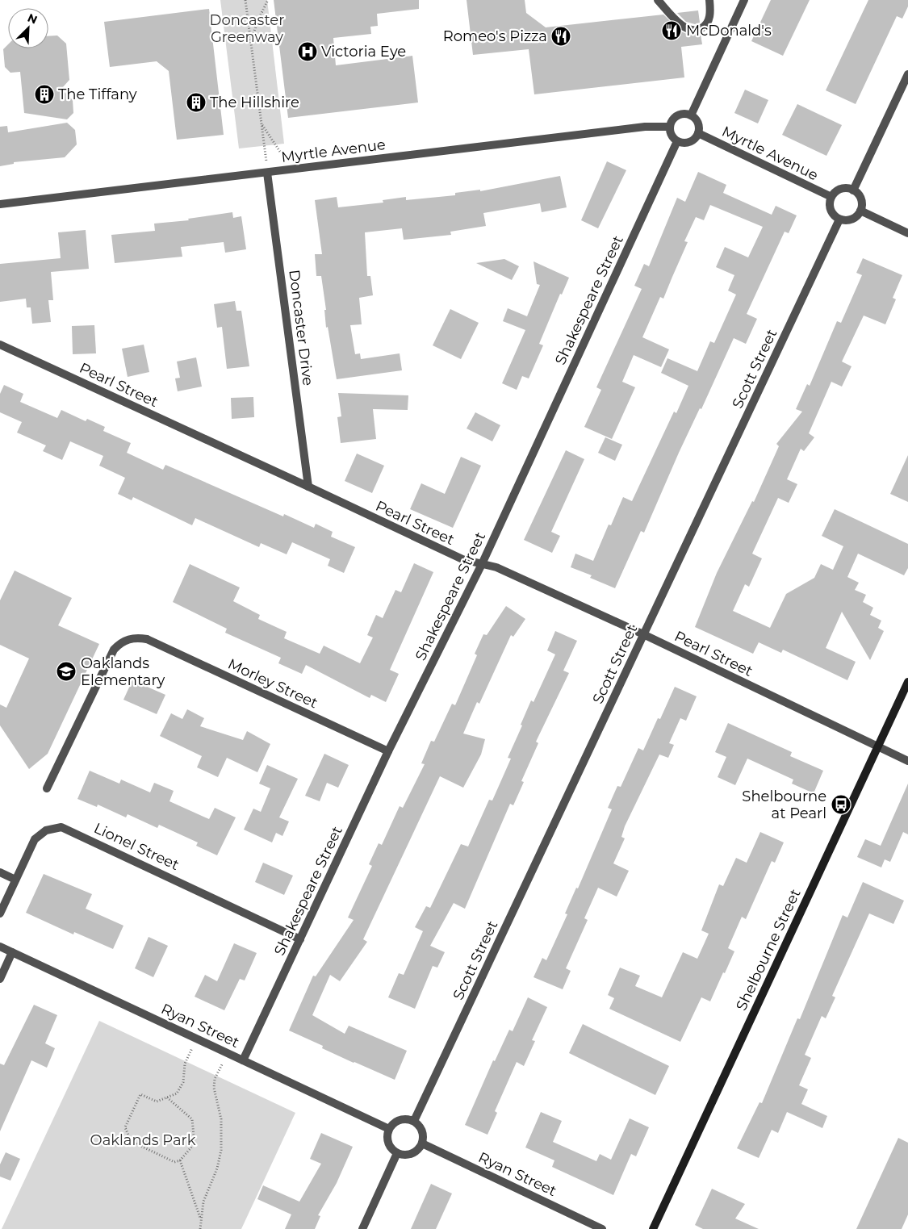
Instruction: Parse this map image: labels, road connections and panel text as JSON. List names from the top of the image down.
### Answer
{
  "streets": {
    "main road": ["Shelbourne Street"],
    "street": [
      "Myrtle Avenue",
      "Shakespeare Street",
      "Doncaster Drive",
      "Scott Street",
      "Pearl Street",
      "Morley Street",
      "Lionel Street",
      "Ryan Street"
    ]
  },
  "crossings": [
    ["Myrtle Avenue", "Shakespeare Street"],
    ["Myrtle Avenue", "Doncaster Drive"],
    ["Myrtle Avenue", "Scott Street"],
    ["Shakespeare Street", "Pearl Street"],
    ["Shakespeare Street", "Morley Street"],
    ["Shakespeare Street", "Lionel Street"],
    ["Shakespeare Street", "Ryan Street"],
    ["Doncaster Drive", "Pearl Street"],
    ["Scott Street", "Pearl Street"],
    ["Scott Street", "Ryan Street"],
    ["Pearl Street", "Shelbourne Street"]
  ],
  "parks": ["Doncaster Greenway", "Oaklands Park"],
  "places": {
    "restaurant": ["McDonald's", "Romeo's Pizza"],
    "hospital": ["Victoria Eye"],
    "building": ["The Tiffany", "The Hillshire"],
    "school or university": ["Oaklands Elementary"],
    "bus stop": ["Shelbourne at Pearl"]
  },
  "north": "top right"
}
